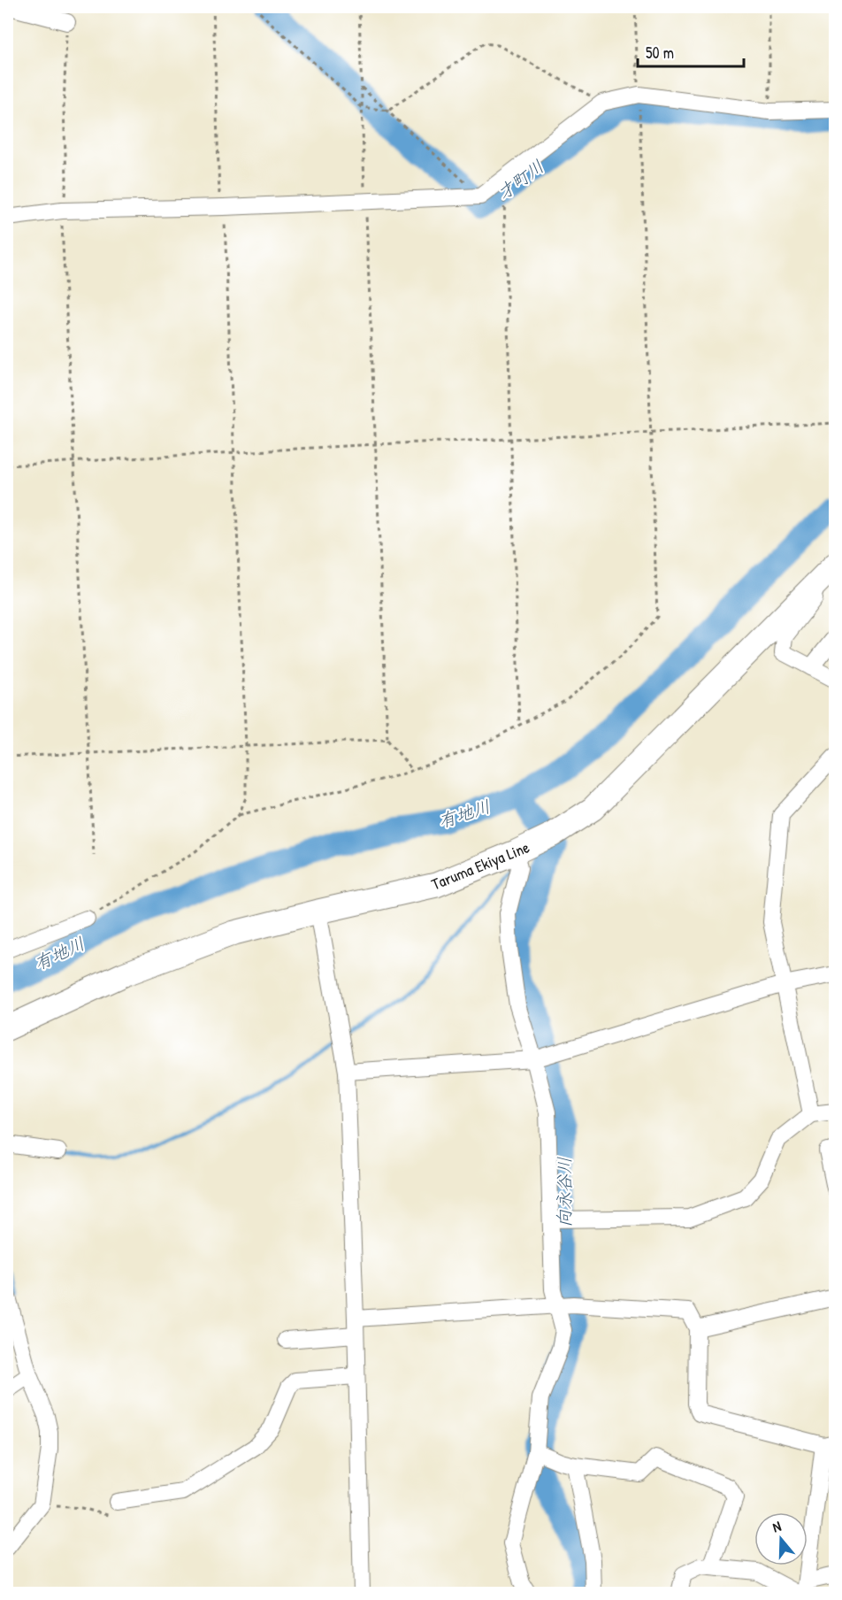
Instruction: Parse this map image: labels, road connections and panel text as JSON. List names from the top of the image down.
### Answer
{
  "streets": {
    "main road": ["Taruma Ekiya Line"]
  },
  "water": ["才町川", "有地川", "向永谷川"],
  "scale_bar": "50 m",
  "north": "top"
}
